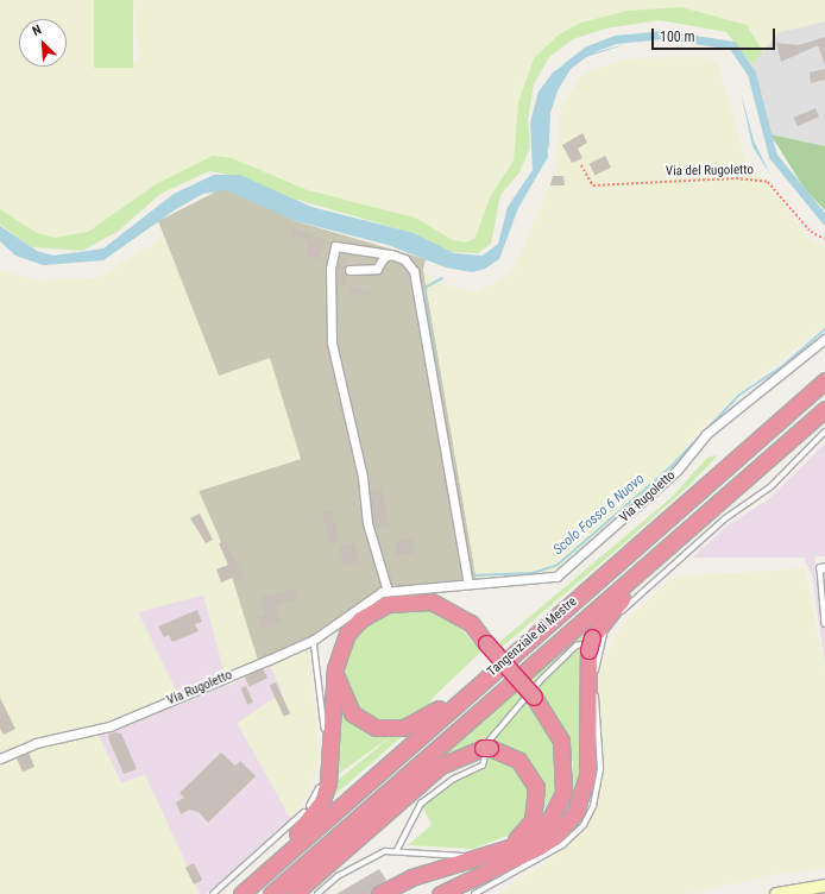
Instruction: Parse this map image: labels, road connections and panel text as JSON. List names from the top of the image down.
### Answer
{
  "streets": {
    "highway": ["Tangenziale di Mestre"],
    "street": ["Via Rugoletto"],
    "path": ["Via del Rugoletto"]
  },
  "water": ["Scolo Fosso 6 Nuovo"],
  "scale_bar": "100 m",
  "north": "top left"
}
